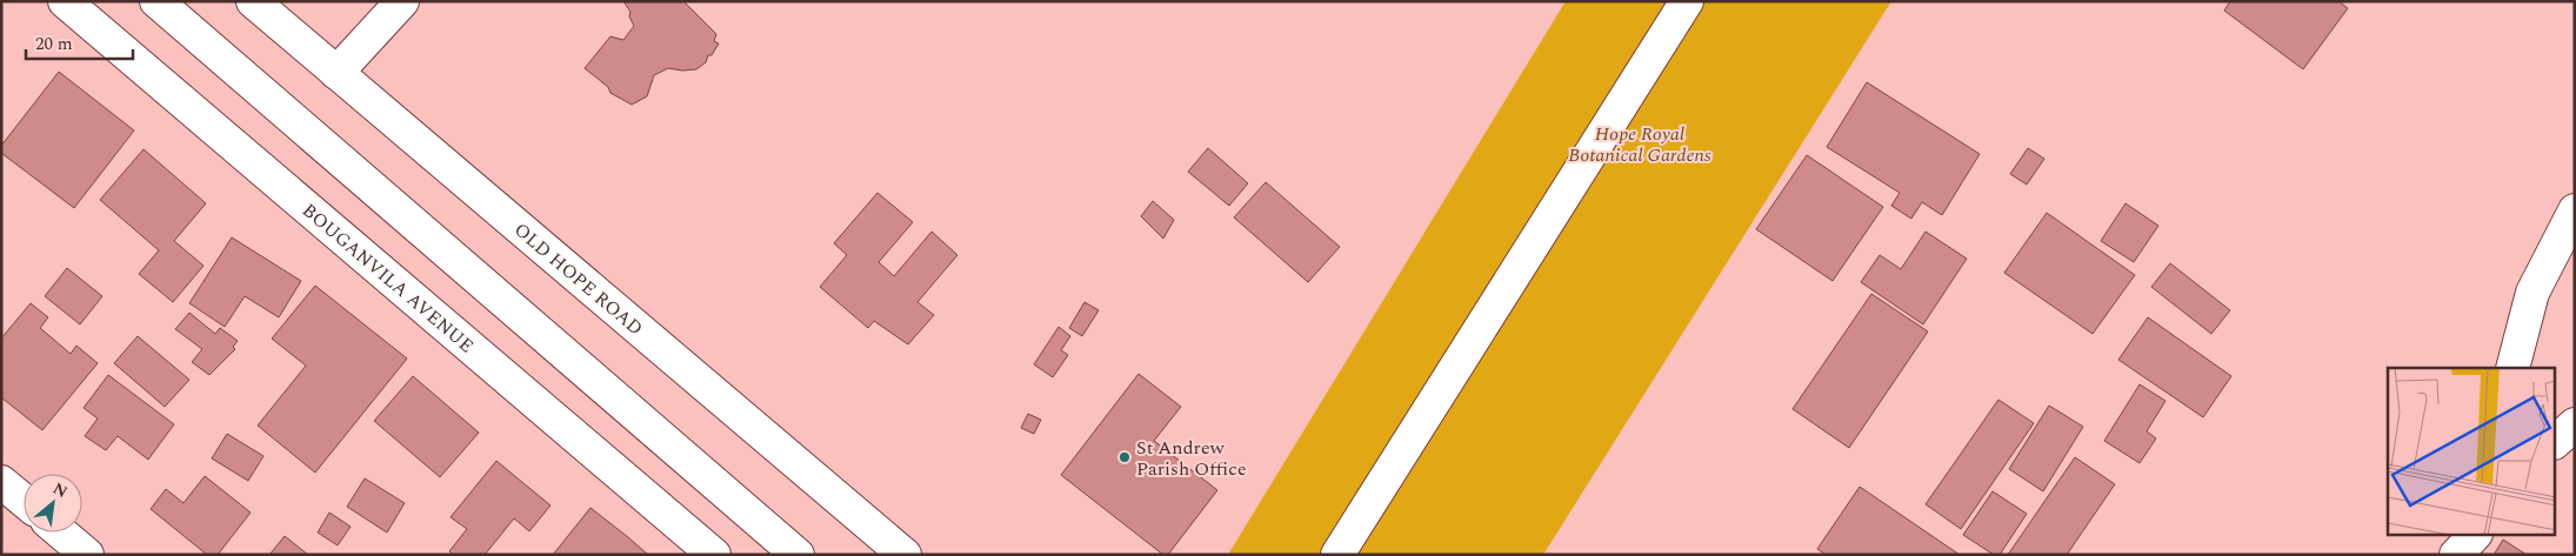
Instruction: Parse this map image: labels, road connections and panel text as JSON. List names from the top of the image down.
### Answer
{
  "streets": {
    "main road": ["BOUGANVILA AVENUE", "OLD HOPE ROAD"]
  },
  "parks": ["Hope Royal Botanical Gardens"],
  "places": ["St Andrew Parish Office"],
  "scale_bar": "20 m",
  "north": "top right"
}
